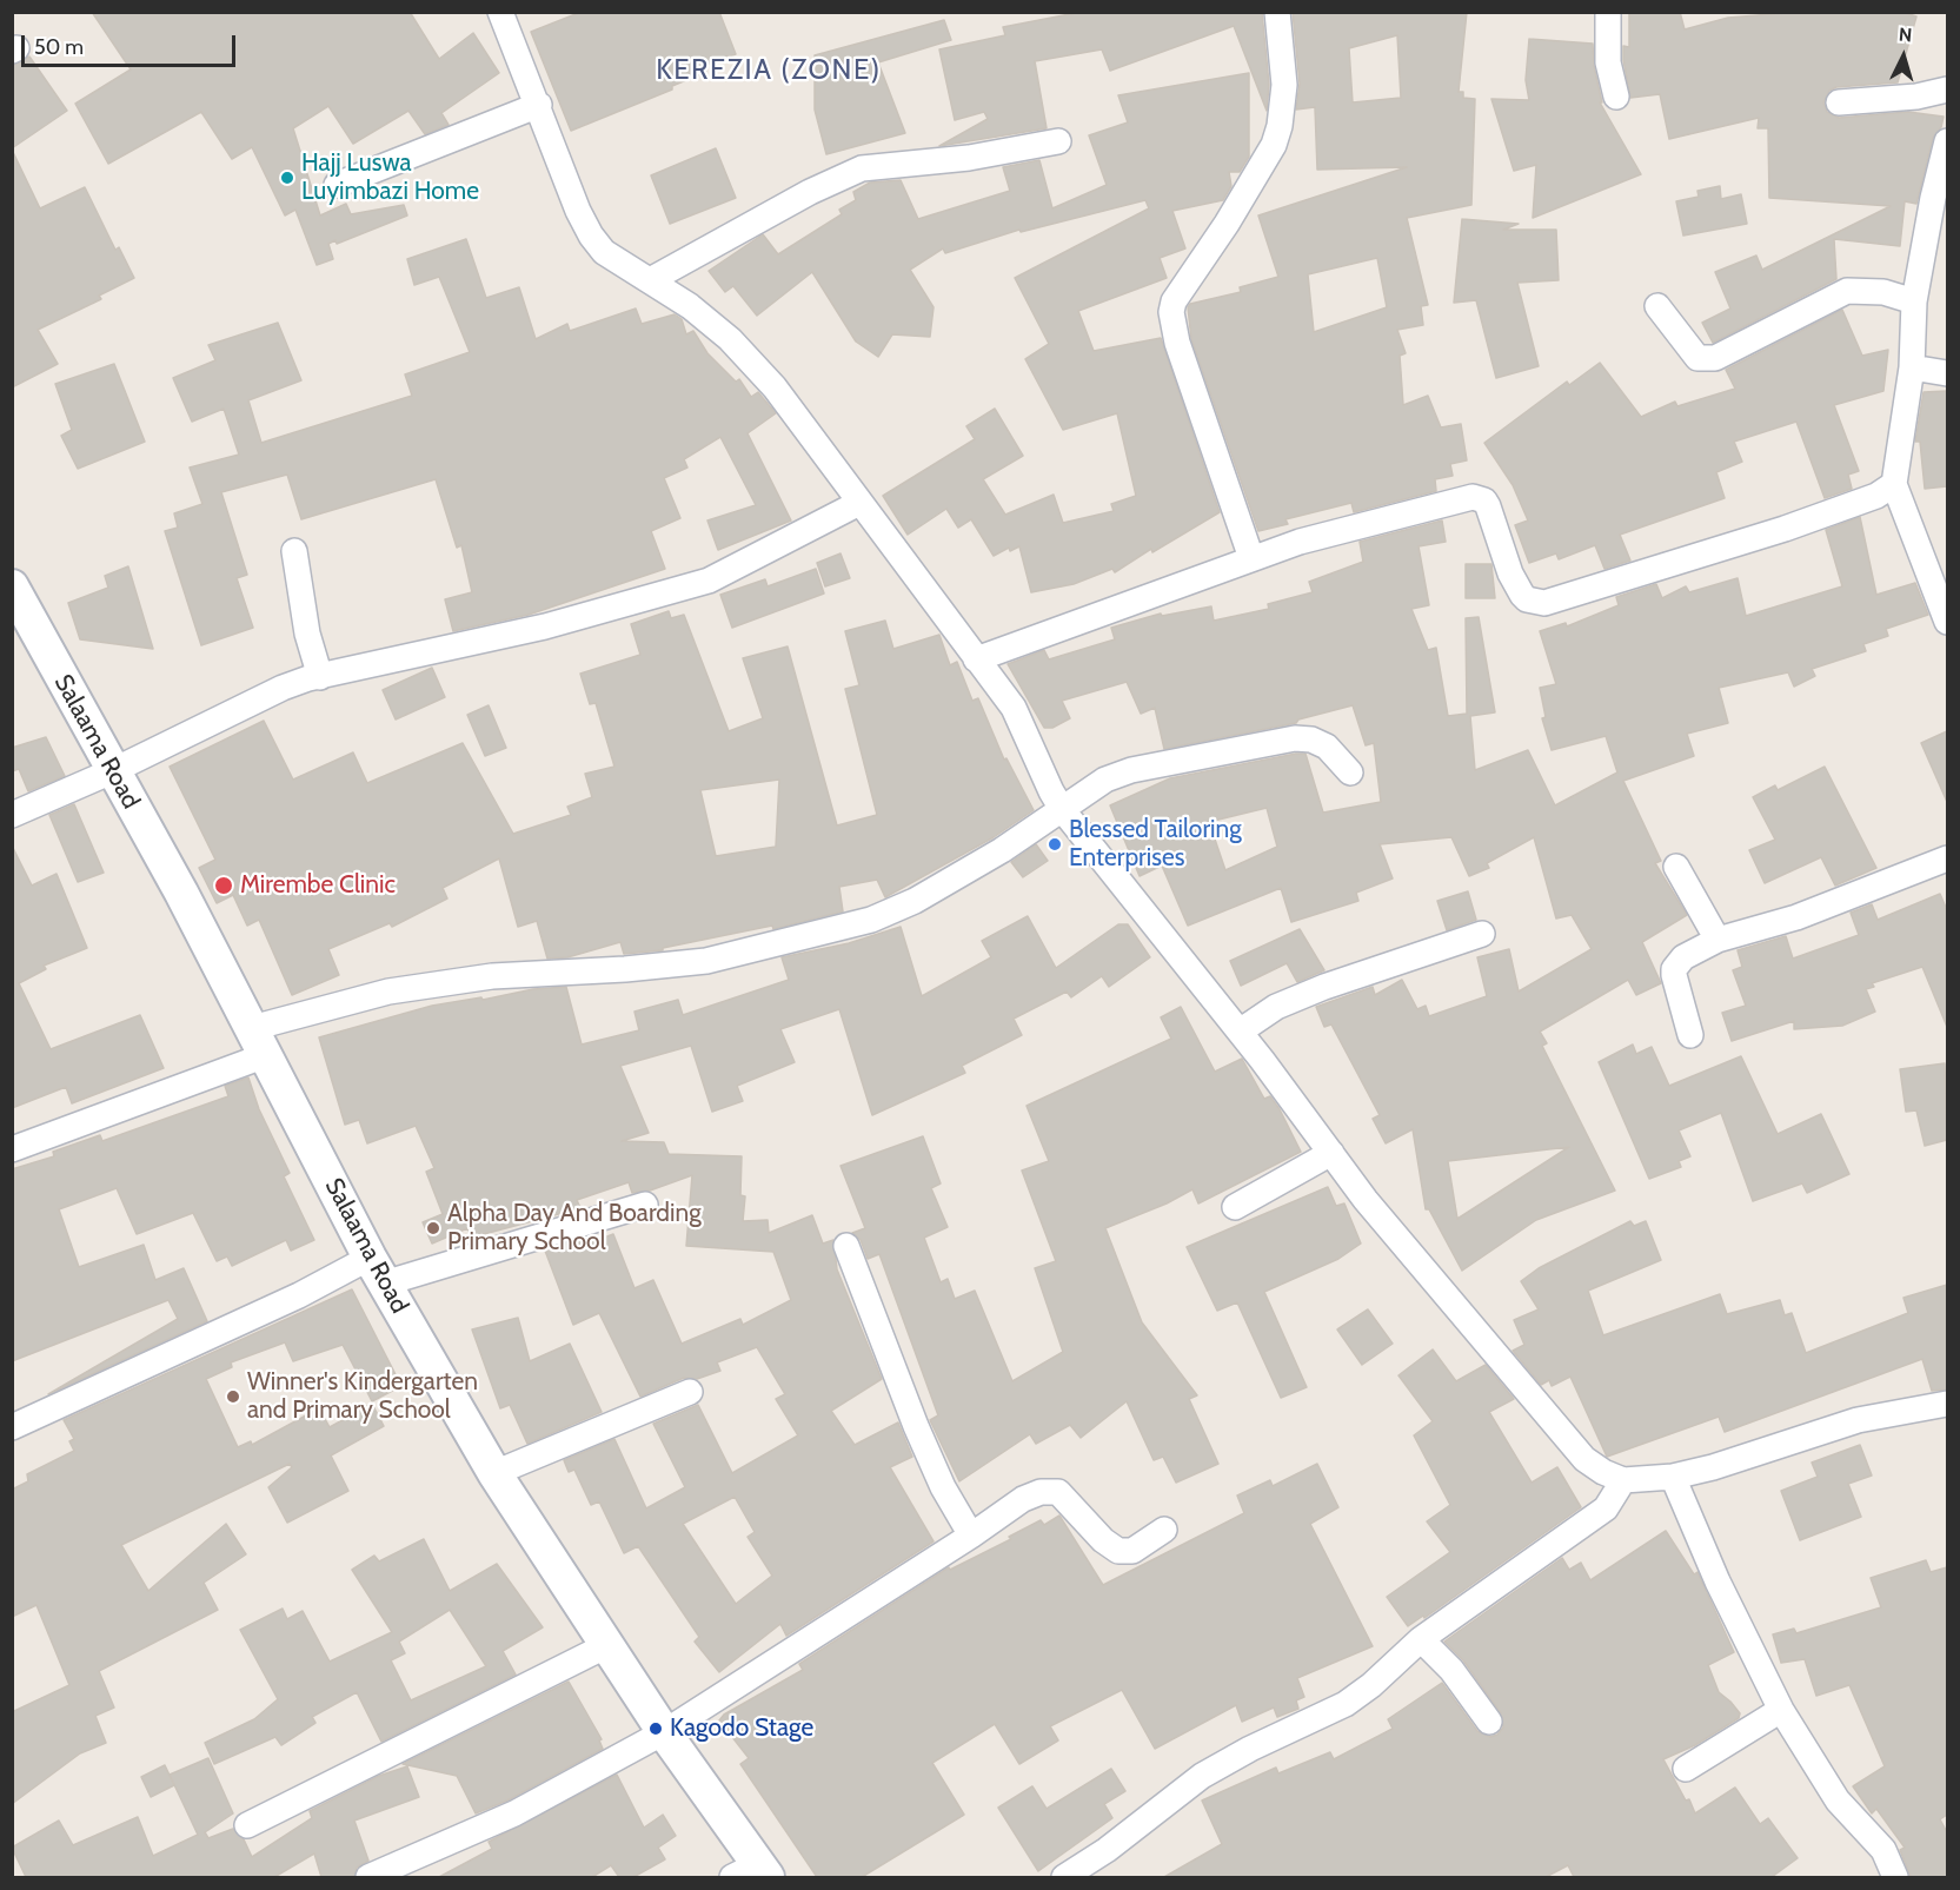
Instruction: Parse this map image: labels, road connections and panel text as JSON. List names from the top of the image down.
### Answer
{
  "streets": {
    "main road": ["Salaama Road"]
  },
  "districts": ["KEREZIA (ZONE)"],
  "places": [
    "Hajj Luswa Luyimbazi Home",
    "Blessed Tailoring Enterprises",
    "Mirembe Clinic",
    "Alpha Day And Boarding Primary School",
    "Winner's Kindergarten and Primary School",
    "Kagodo Stage"
  ],
  "scale_bar": "50 m",
  "north": "top"
}
